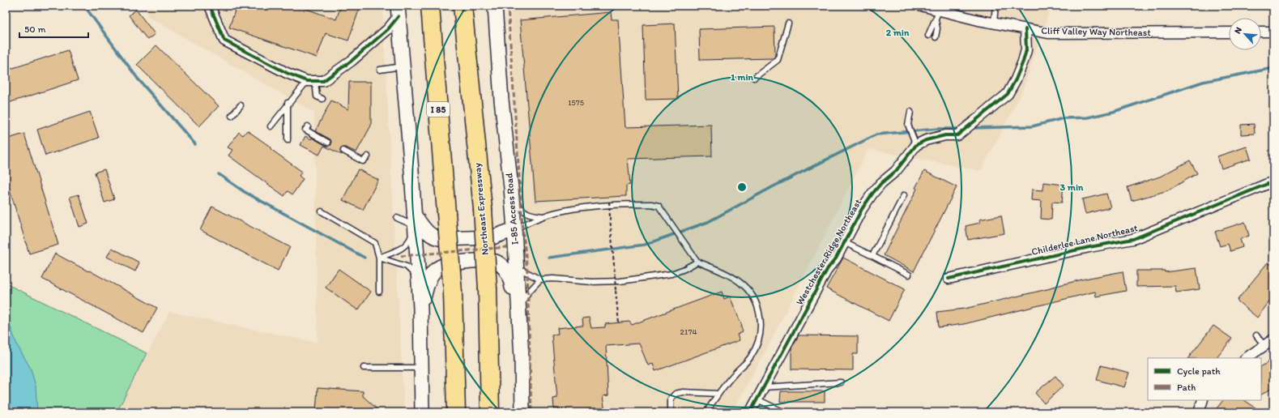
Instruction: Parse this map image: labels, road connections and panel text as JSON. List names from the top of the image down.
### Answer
{
  "streets": {
    "highway": ["I 85", "Northeast Expressway"],
    "main road": ["I-85 Access Road"],
    "street": ["Cliff Valley Way Northeast", "Childerlee Lane Northeast", "Westchester Ridge Northeast"]
  },
  "house_numbers": ["1575", "2174"],
  "legend": ["Cycle path", "Path"],
  "scale_bar": "50 m",
  "north": "top left",
  "rings": ["2 min", "1 min", "3 min"]
}
